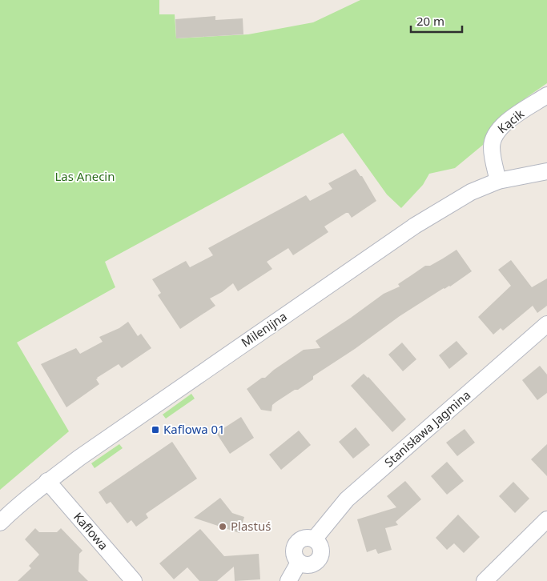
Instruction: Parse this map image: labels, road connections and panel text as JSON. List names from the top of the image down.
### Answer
{
  "streets": {
    "street": [
      "Kącik",
      "Milenijna",
      "Stanisława Jagmina",
      "Kaflowa"
    ]
  },
  "crossings": [
    ["Kącik", "Milenijna"],
    ["Milenijna", "Kaflowa"]
  ],
  "parks": ["Las Anecin"],
  "places": {
    "transit": ["Kaflowa 01"],
    "other": ["Plastuś"]
  },
  "scale_bar": "20 m"
}
